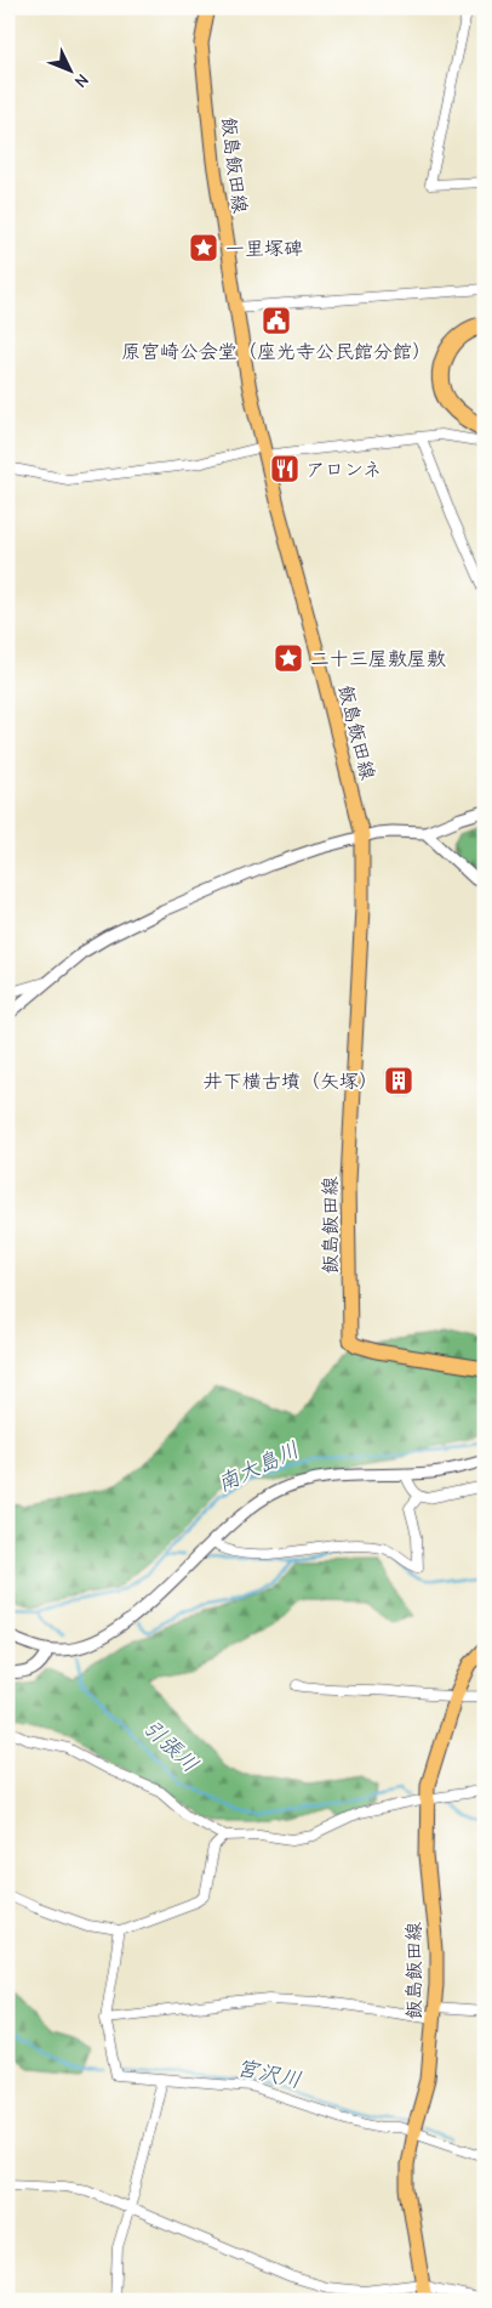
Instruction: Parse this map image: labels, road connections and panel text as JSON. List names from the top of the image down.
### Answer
{
  "streets": {
    "main road": ["飯島飯田線"]
  },
  "water": ["南大島川", "引張川", "宮沢川"],
  "places": {
    "place": ["一里塚碑", "二十三屋敷屋敷"],
    "public building": ["原宮崎公会堂（座光寺公民館分館）"],
    "restaurant": ["アロンネ"],
    "building": ["井下横古墳（矢塚）"]
  },
  "north": "bottom right"
}
